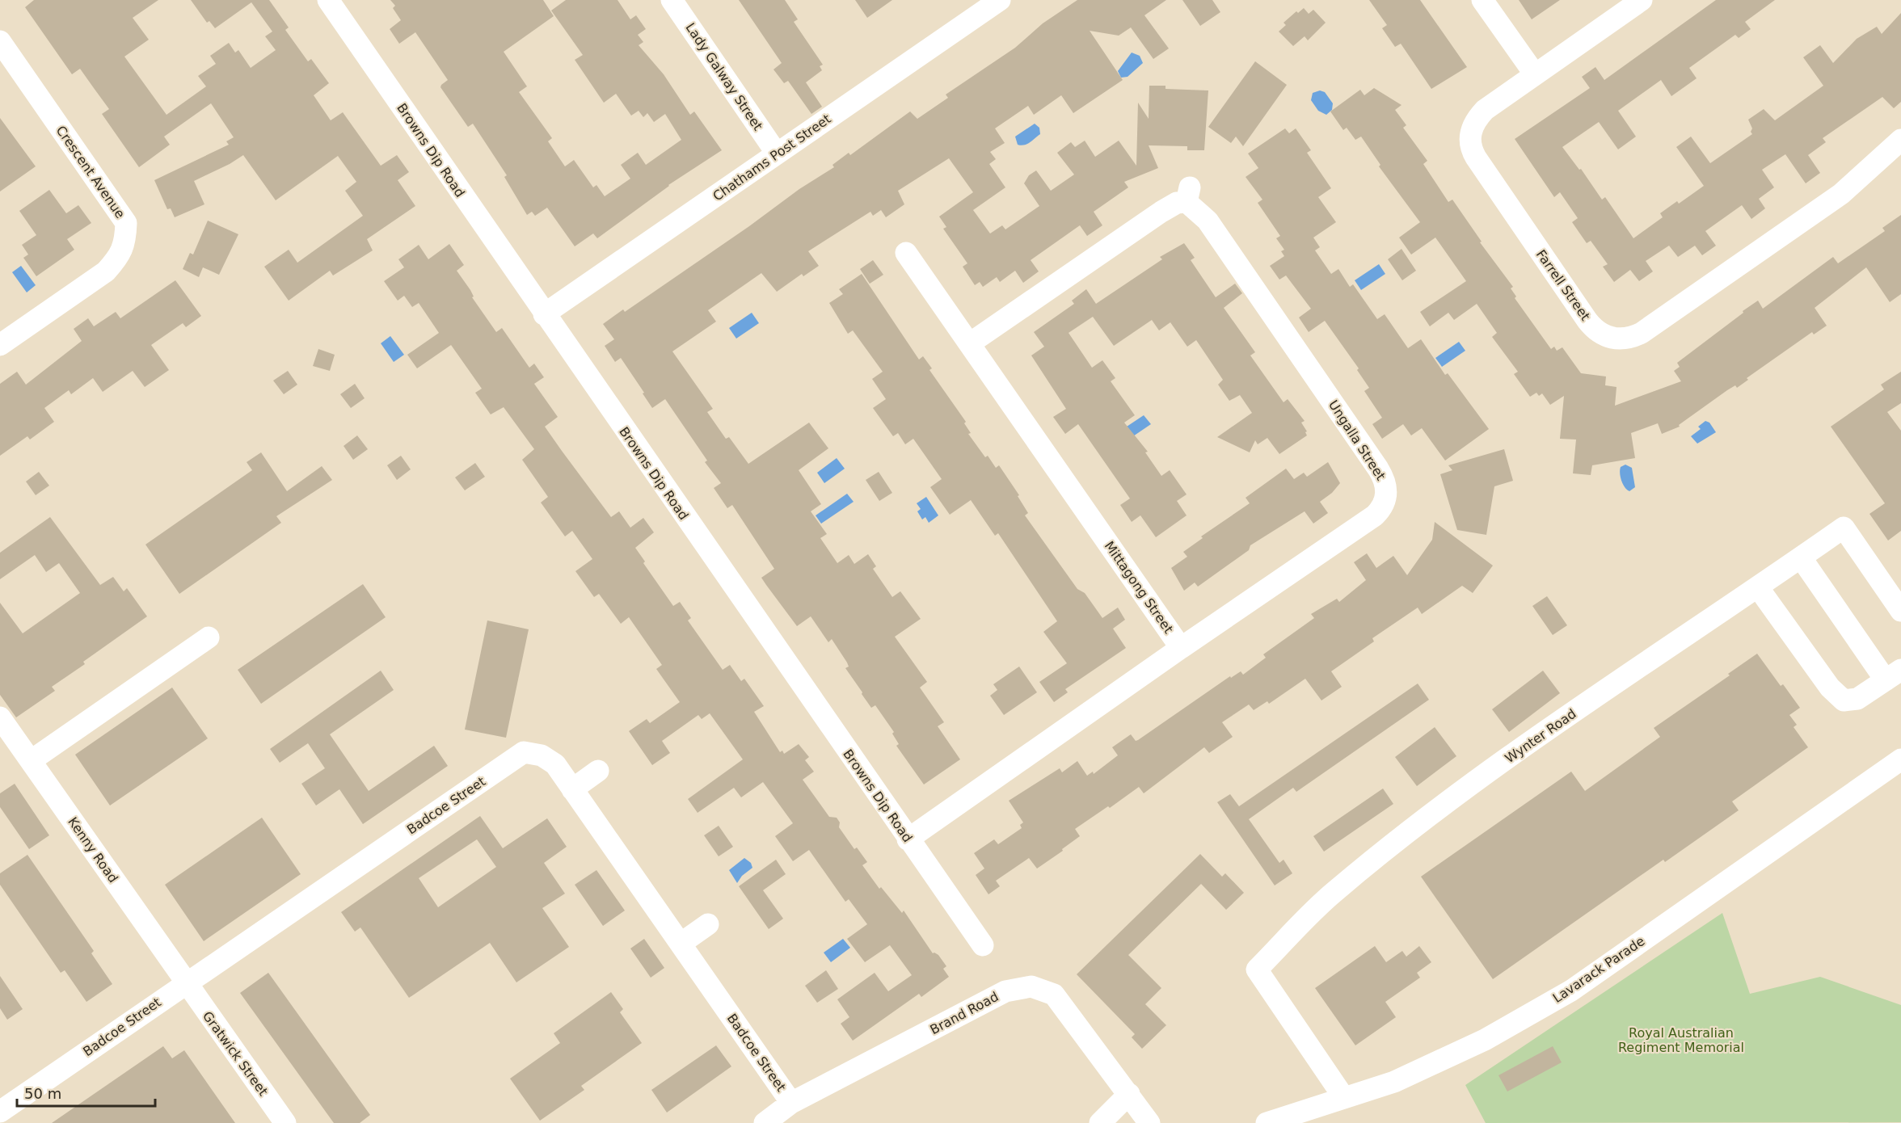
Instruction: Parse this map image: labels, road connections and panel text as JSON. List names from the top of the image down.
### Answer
{
  "streets": {
    "street": [
      "Lady Galway Street",
      "Browns Dip Road",
      "Chathams Post Street",
      "Crescent Avenue",
      "Farrell Street",
      "Ungalla Street",
      "Mittagong Street",
      "Wynter Road",
      "Badcoe Street",
      "Kenny Road",
      "Lavarack Parade",
      "Brand Road",
      "Gratwick Street"
    ]
  },
  "crossings": [
    ["Lady Galway Street", "Chathams Post Street"],
    ["Browns Dip Road", "Chathams Post Street"],
    ["Browns Dip Road", "Mittagong Street"],
    ["Ungalla Street", "Mittagong Street"],
    ["Wynter Road", "Lavarack Parade"],
    ["Badcoe Street", "Kenny Road"],
    ["Badcoe Street", "Brand Road"],
    ["Badcoe Street", "Gratwick Street"],
    ["Kenny Road", "Gratwick Street"]
  ],
  "parks": ["Royal Australian Regiment Memorial"],
  "scale_bar": "50 m"
}
